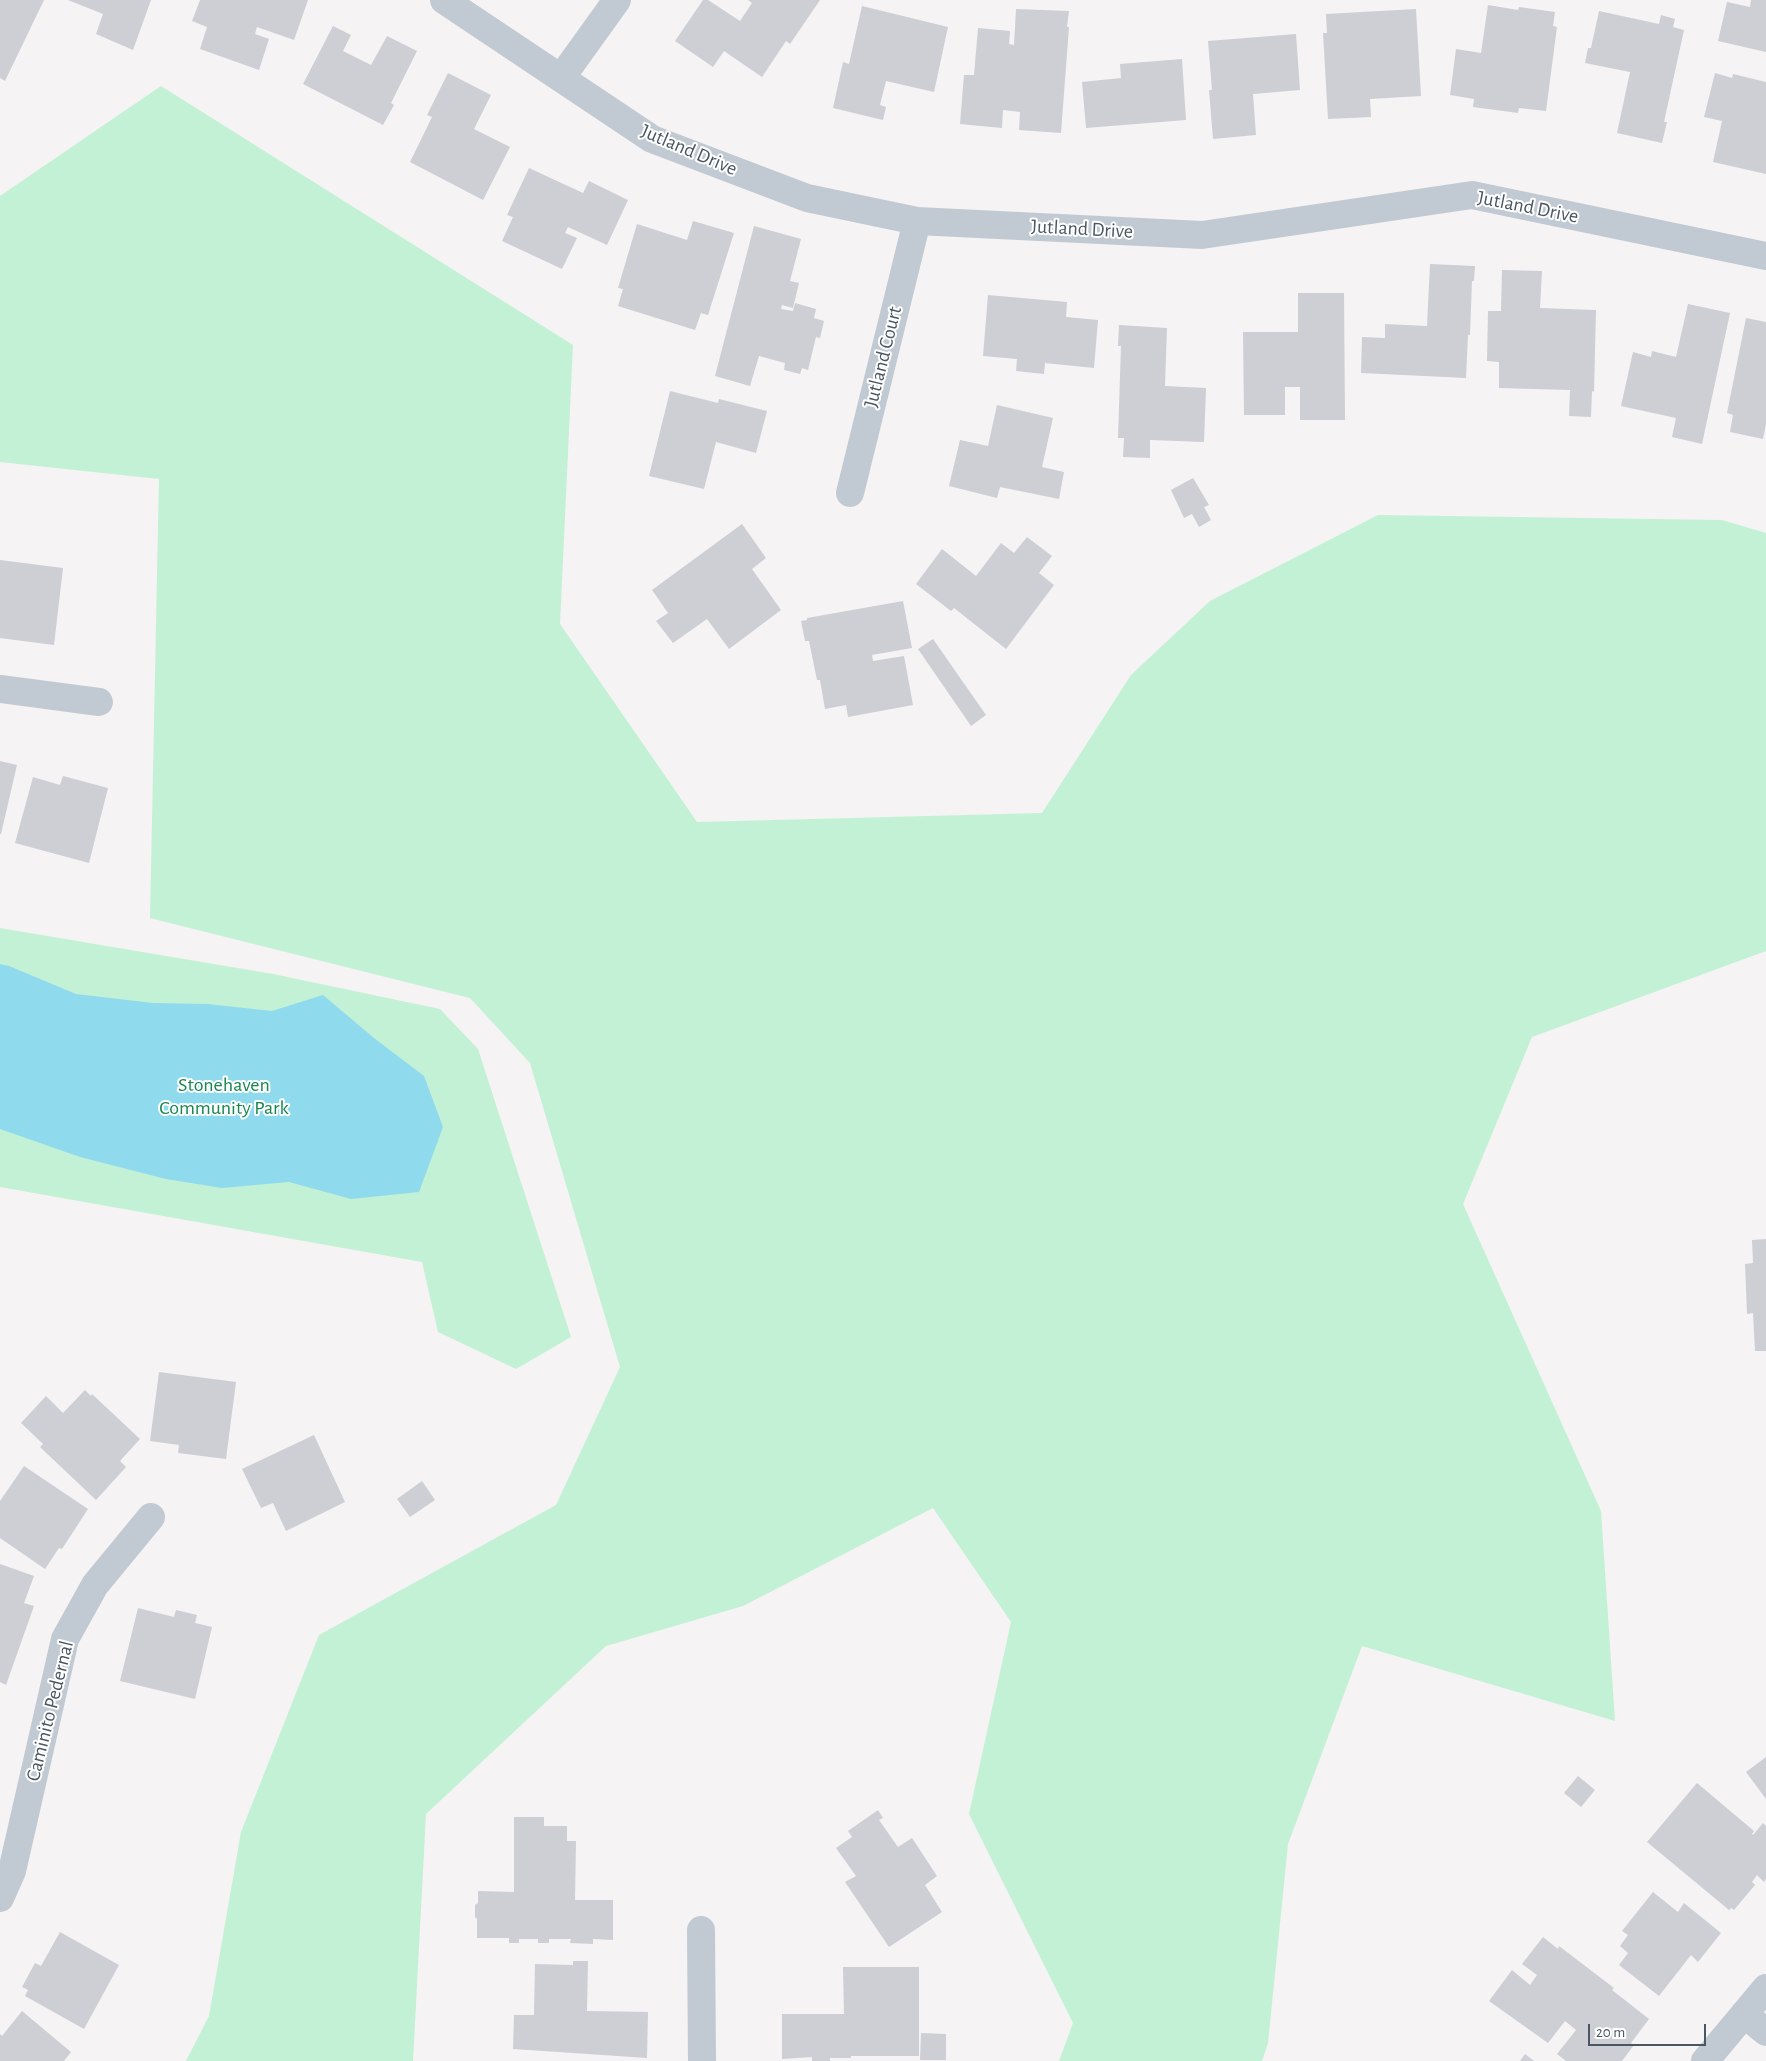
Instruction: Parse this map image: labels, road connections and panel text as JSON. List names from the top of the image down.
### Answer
{
  "streets": {
    "street": ["Jutland Drive", "Jutland Court", "Caminito Pedernal"]
  },
  "crossings": [
    ["Jutland Drive", "Jutland Court"]
  ],
  "parks": ["Stonehaven Community Park"],
  "scale_bar": "20 m"
}
